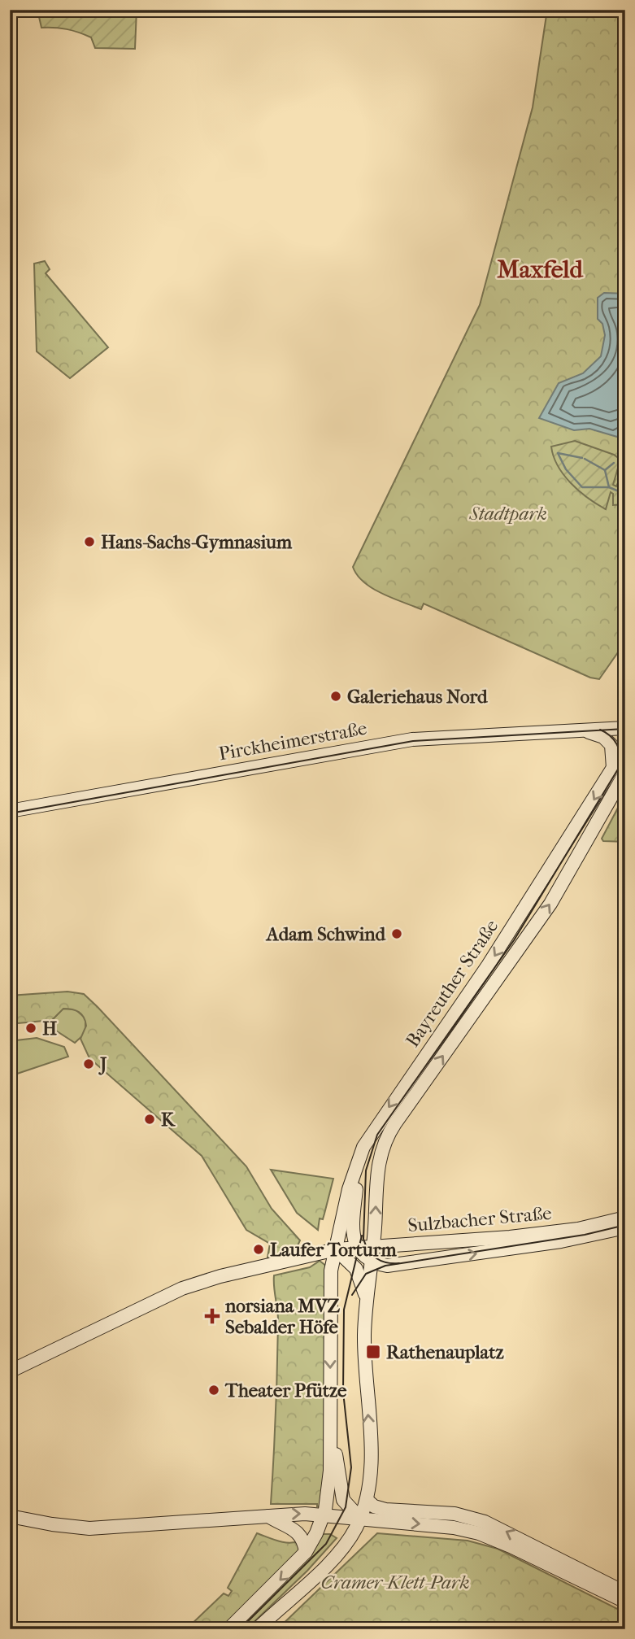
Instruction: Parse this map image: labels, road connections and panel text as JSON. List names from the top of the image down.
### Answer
{
  "streets": {
    "main road": ["Pirckheimerstraße", "Bayreuther Straße", "Sulzbacher Straße"]
  },
  "crossings": [
    ["Pirckheimerstraße", "Bayreuther Straße"],
    ["Bayreuther Straße", "Sulzbacher Straße"]
  ],
  "districts": ["Maxfeld"],
  "parks": ["Stadtpark", "Cramer-Klett-Park"],
  "places": {
    "other": [
      "Hans-Sachs-Gymnasium",
      "Galeriehaus Nord",
      "Adam Schwind",
      "H",
      "J",
      "K",
      "Laufer Torturm",
      "Theater Pfütze"
    ],
    "health": ["norsiana MVZ Sebalder Höfe"],
    "transit": ["Rathenauplatz"]
  }
}
